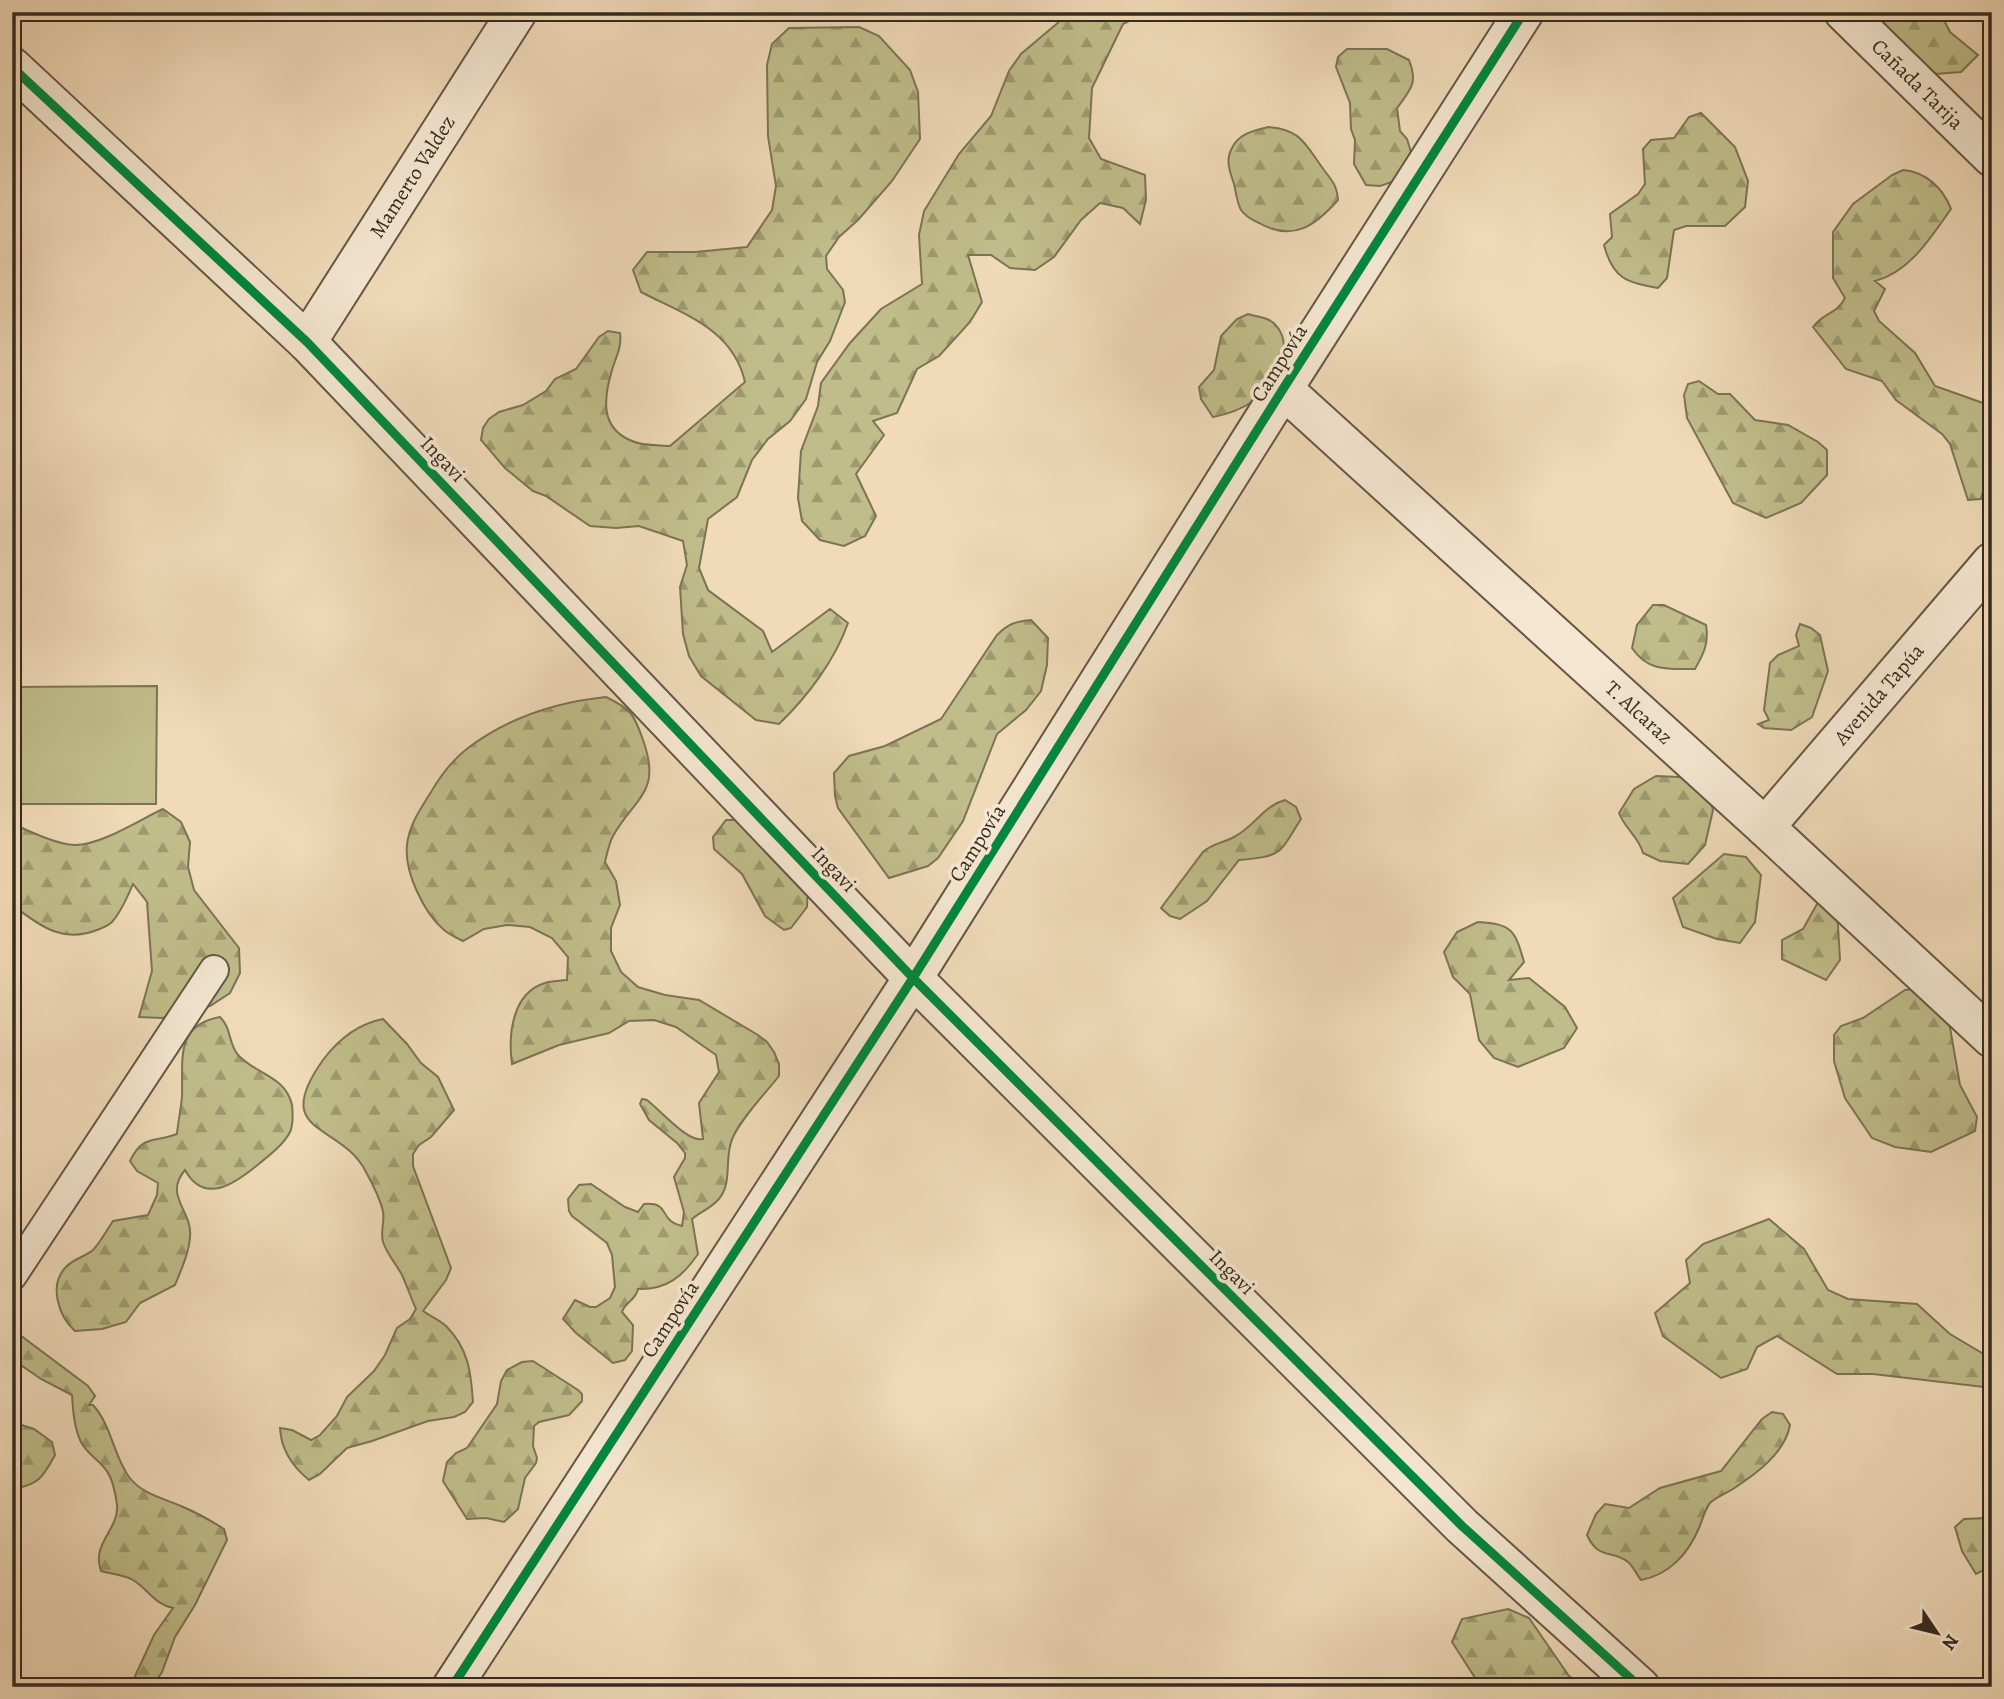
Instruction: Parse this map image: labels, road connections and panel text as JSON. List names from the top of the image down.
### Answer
{
  "streets": {
    "street": [
      "Cañada Tarija",
      "Mamerto Valdez",
      "Campovía",
      "Ingavi",
      "Avenida Tapúa",
      "T. Alcaraz"
    ]
  },
  "crossings": [
    ["Mamerto Valdez", "Ingavi"],
    ["Campovía", "Ingavi"],
    ["Campovía", "T. Alcaraz"],
    ["Avenida Tapúa", "T. Alcaraz"]
  ],
  "north": "bottom right"
}
